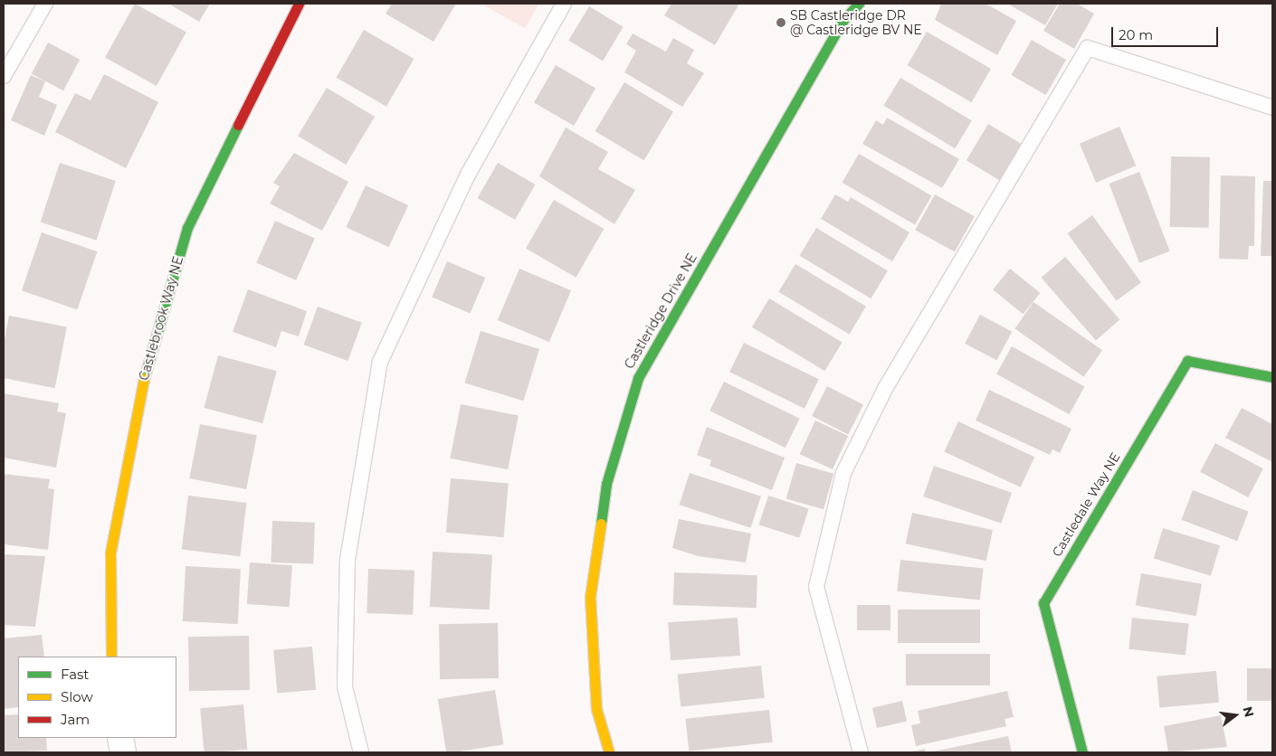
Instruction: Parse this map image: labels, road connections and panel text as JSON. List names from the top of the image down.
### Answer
{
  "streets": {
    "street": ["Castleridge Drive NE", "Castlebrook Way NE", "Castledale Way NE"]
  },
  "places": ["SB Castleridge DR @ Castleridge BV NE"],
  "legend": ["Fast", "Slow", "Jam"],
  "scale_bar": "20 m",
  "north": "right"
}
